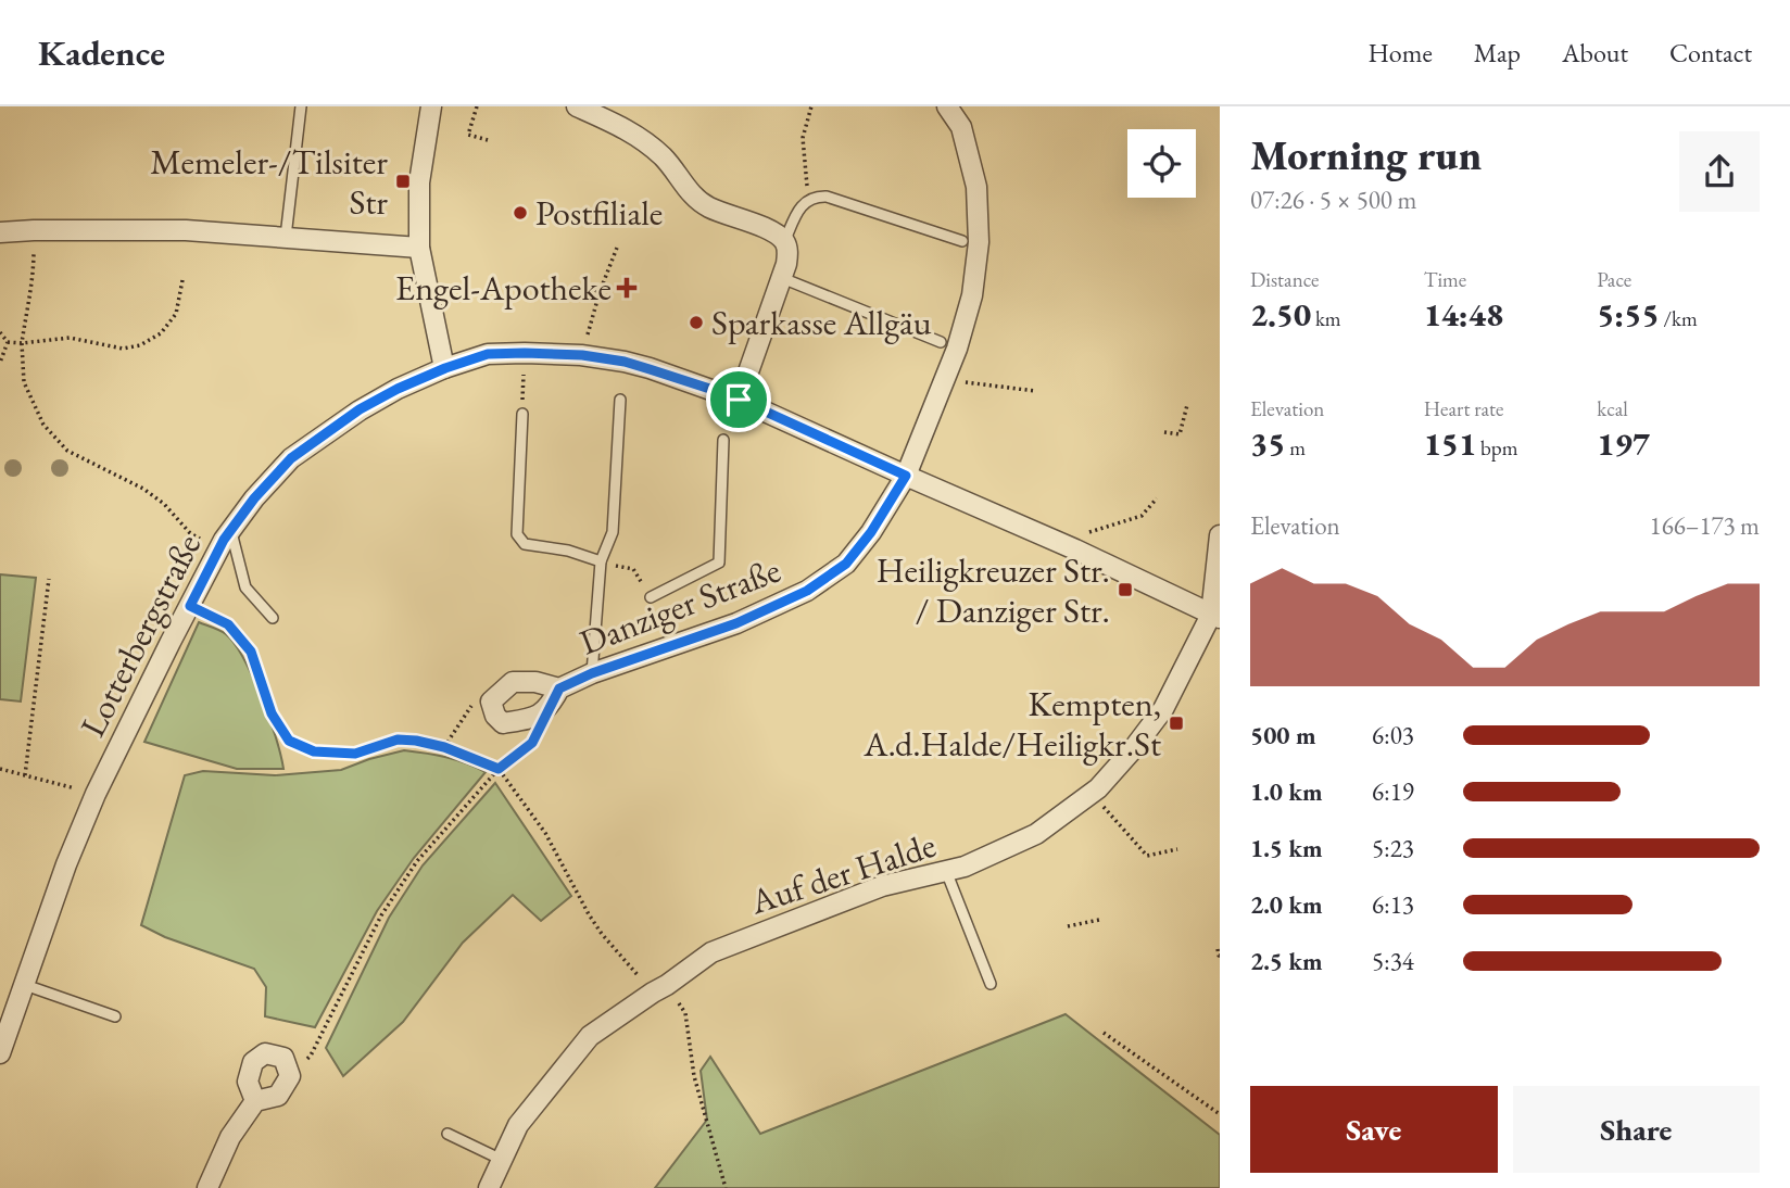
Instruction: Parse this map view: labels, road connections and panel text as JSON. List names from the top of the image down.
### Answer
{
  "streets": {
    "street": ["Danziger Straße", "Lotterbergstraße", "Auf der Halde"]
  },
  "crossings": [
    ["Danziger Straße", "Lotterbergstraße"],
    ["Lotterbergstraße", "Auf der Halde"]
  ],
  "places": {
    "transit": ["Memeler-/Tilsiter Str", "Heiligkreuzer Str. / Danziger Str.", "Kempten, A.d.Halde/Heiligkr.St"],
    "other": ["Postfiliale", "Sparkasse Allgäu"],
    "health": ["Engel-Apotheke"]
  },
  "page": {
    "header": "Kadence",
    "nav": [
      "Home",
      "Map",
      "About",
      "Contact"
    ],
    "heading": ["Morning run", "07:26 · 5 × 500 m"],
    "stats": [
      ["Distance", "2.50 km"],
      ["Time", "14:48"],
      ["Pace", "5:55 /km"],
      ["Elevation", "35 m"],
      ["Heart rate", "151 bpm"],
      ["kcal", "197"]
    ],
    "chart": ["Elevation", "166–173 m"],
    "list": [
      {
        "name": "500 m",
        "note": "6:03"
      },
      {
        "name": "1.0 km",
        "note": "6:19"
      },
      {
        "name": "1.5 km",
        "note": "5:23"
      },
      {
        "name": "2.0 km",
        "note": "6:13"
      },
      {
        "name": "2.5 km",
        "note": "5:34"
      }
    ],
    "buttons": ["Save", "Share"]
  }
}
